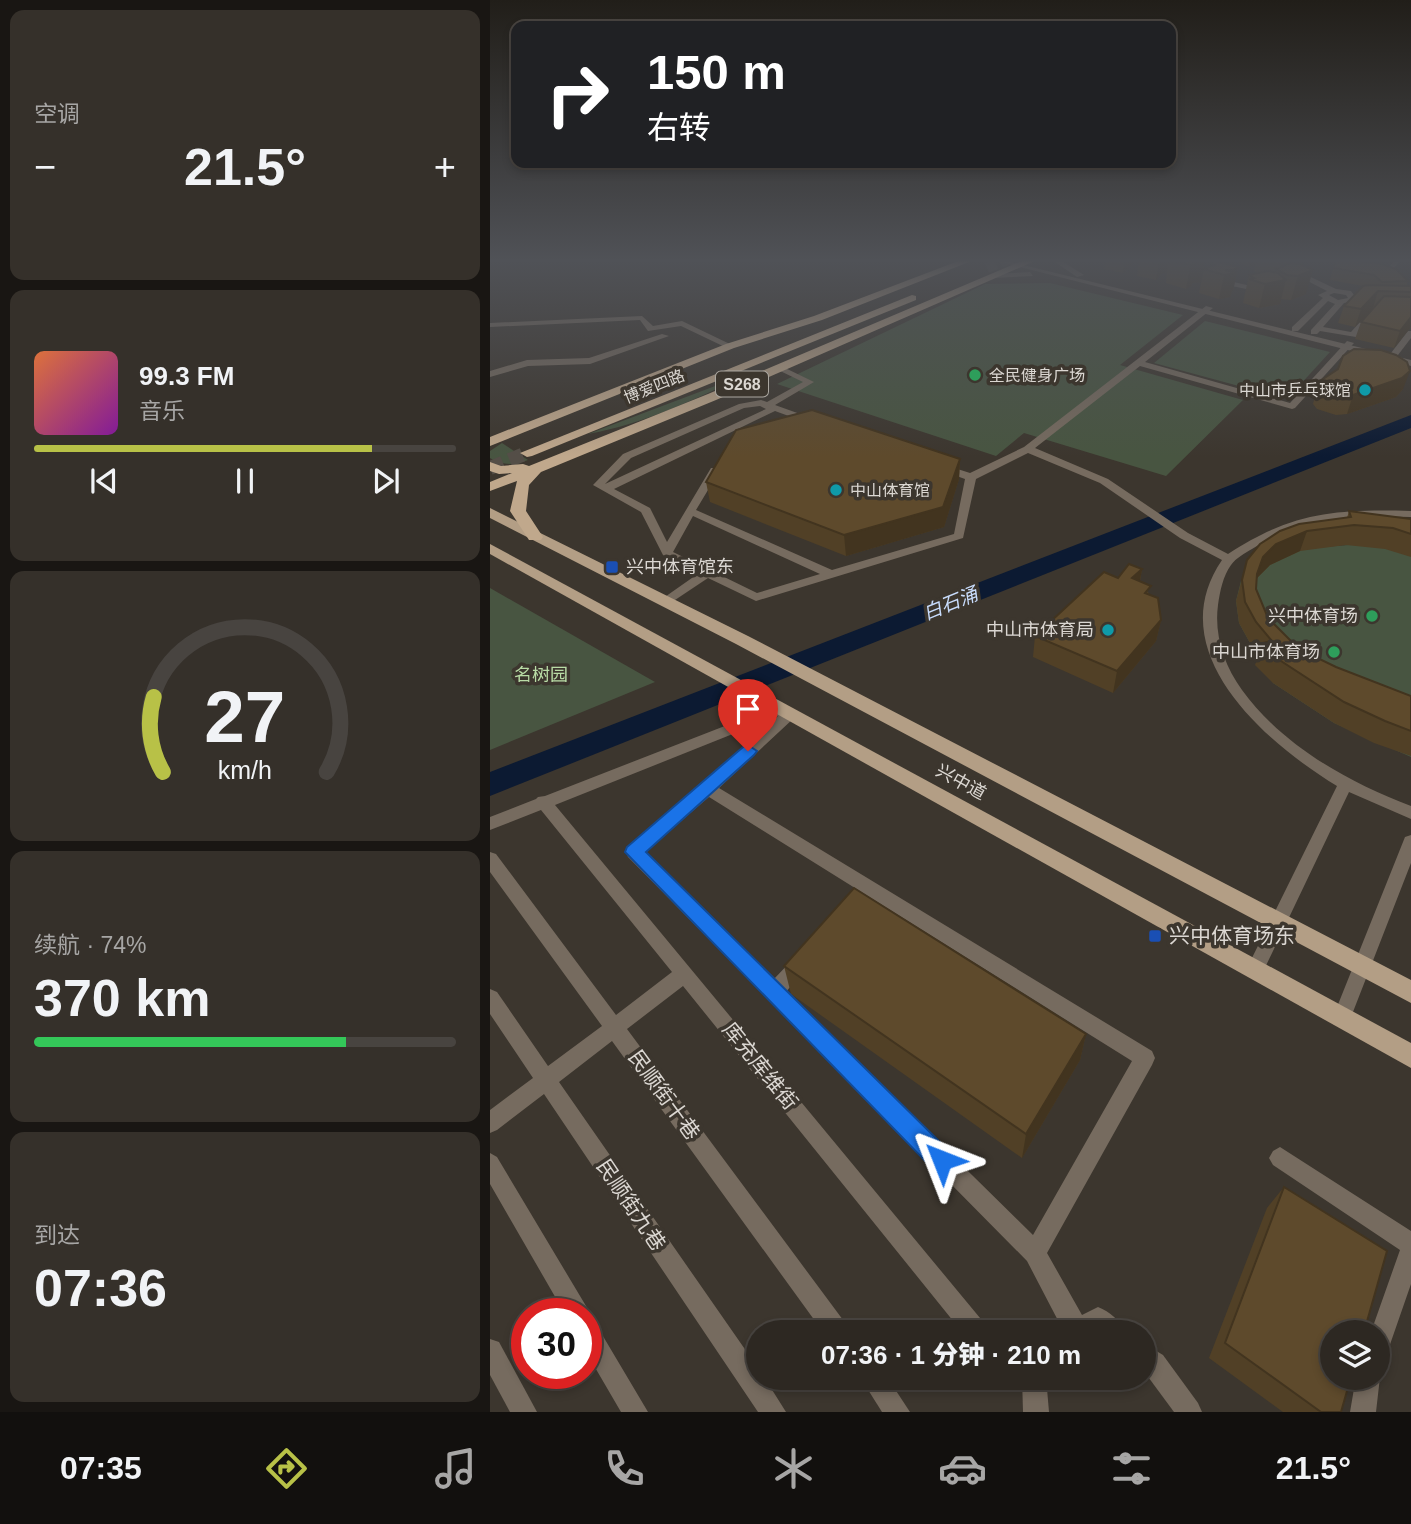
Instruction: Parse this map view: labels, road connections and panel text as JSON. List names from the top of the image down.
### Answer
{
  "streets": {
    "highway": ["S268", "博爱四路"],
    "main road": ["兴中道"],
    "street": ["库充库维街", "民顺街十巷", "民顺街九巷"]
  },
  "water": ["白石涌"],
  "parks": ["名树园"],
  "places": {
    "other": [
      "全民健身广场",
      "中山市乒乓球馆",
      "中山体育馆",
      "兴中体育场",
      "中山市体育局",
      "中山市体育场"
    ],
    "transit": ["兴中体育馆东", "兴中体育场东"]
  },
  "page": {
    "tile": [
      "空调",
      ["续航 · 74%", "370 km"],
      ["到达", "07:36"]
    ],
    "turn": ["150 m", "右转"],
    "heat": ["−", "21.5°", "+"],
    "song": ["99.3 FM", "音乐"],
    "limit": "30",
    "trip": "07:36 · 1 分钟 · 210 m",
    "tabs": ["07:35", "21.5°"],
    "gauge": ["27", "km/h"]
  }
}
